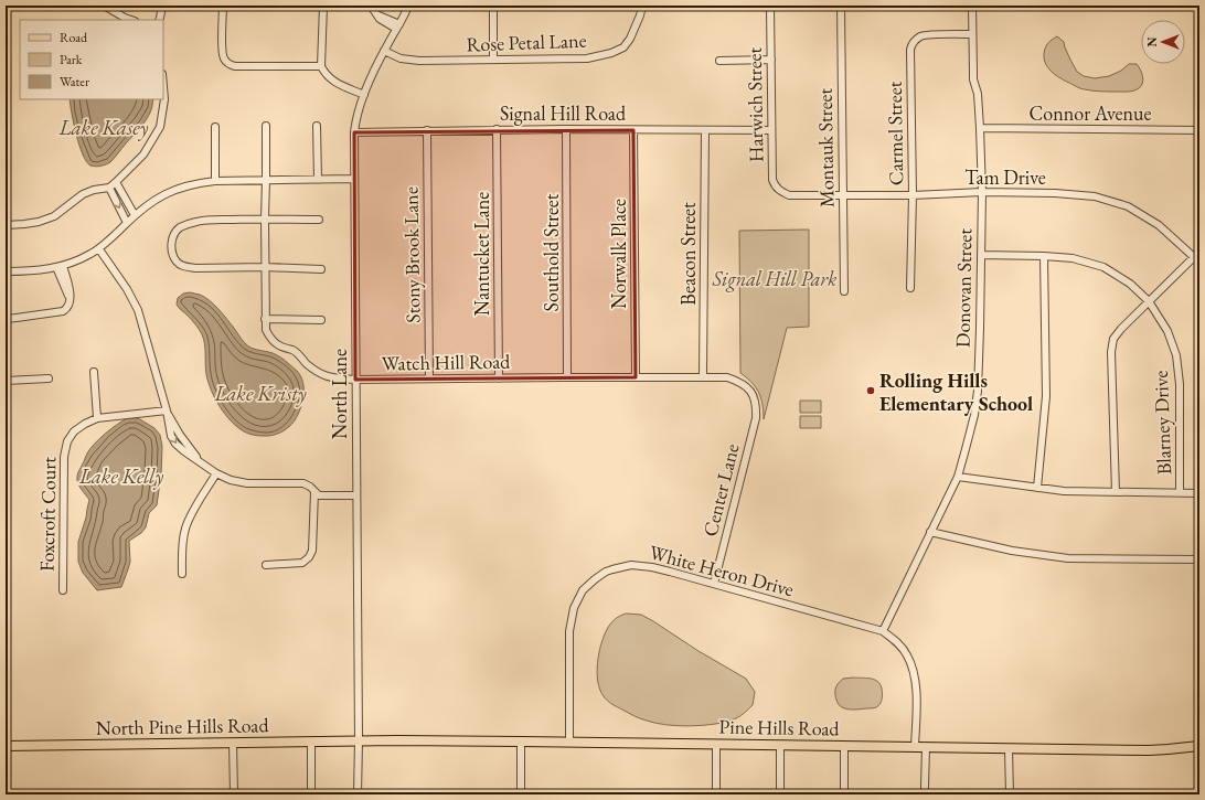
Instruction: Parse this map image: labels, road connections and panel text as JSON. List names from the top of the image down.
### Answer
{
  "streets": {
    "main road": ["North Pine Hills Road", "Pine Hills Road"],
    "street": [
      "Rose Petal Lane",
      "Harwich Street",
      "Signal Hill Road",
      "Connor Avenue",
      "Carmel Street",
      "Montauk Street",
      "Tam Drive",
      "Southold Street",
      "Nantucket Lane",
      "Norwalk Place",
      "Beacon Street",
      "Stony Brook Lane",
      "Donovan Street",
      "Watch Hill Road",
      "North Lane",
      "Blarney Drive",
      "Center Lane",
      "Foxcroft Court",
      "White Heron Drive"
    ]
  },
  "crossings": [
    ["Rose Petal Lane", "North Lane"],
    ["Harwich Street", "Signal Hill Road"],
    ["Harwich Street", "Tam Drive"],
    ["Signal Hill Road", "Southold Street"],
    ["Signal Hill Road", "Nantucket Lane"],
    ["Signal Hill Road", "Norwalk Place"],
    ["Signal Hill Road", "Beacon Street"],
    ["Signal Hill Road", "Stony Brook Lane"],
    ["Signal Hill Road", "North Lane"],
    ["Connor Avenue", "Donovan Street"],
    ["Carmel Street", "Tam Drive"],
    ["Carmel Street", "Donovan Street"],
    ["Montauk Street", "Tam Drive"],
    ["Tam Drive", "Donovan Street"],
    ["Southold Street", "Watch Hill Road"],
    ["Nantucket Lane", "Watch Hill Road"],
    ["Norwalk Place", "Watch Hill Road"],
    ["Beacon Street", "Watch Hill Road"],
    ["Stony Brook Lane", "Watch Hill Road"],
    ["Donovan Street", "Blarney Drive"],
    ["Donovan Street", "White Heron Drive"],
    ["Watch Hill Road", "North Lane"],
    ["Watch Hill Road", "Center Lane"],
    ["North Lane", "North Pine Hills Road"],
    ["North Lane", "Pine Hills Road"],
    ["Center Lane", "White Heron Drive"],
    ["White Heron Drive", "Pine Hills Road"],
    ["North Pine Hills Road", "Pine Hills Road"]
  ],
  "water": ["Lake Kasey", "Lake Kristy", "Lake Kelly"],
  "parks": ["Signal Hill Park"],
  "places": ["Rolling Hills Elementary School"],
  "legend": ["Road", "Park", "Water"],
  "north": "left"
}
